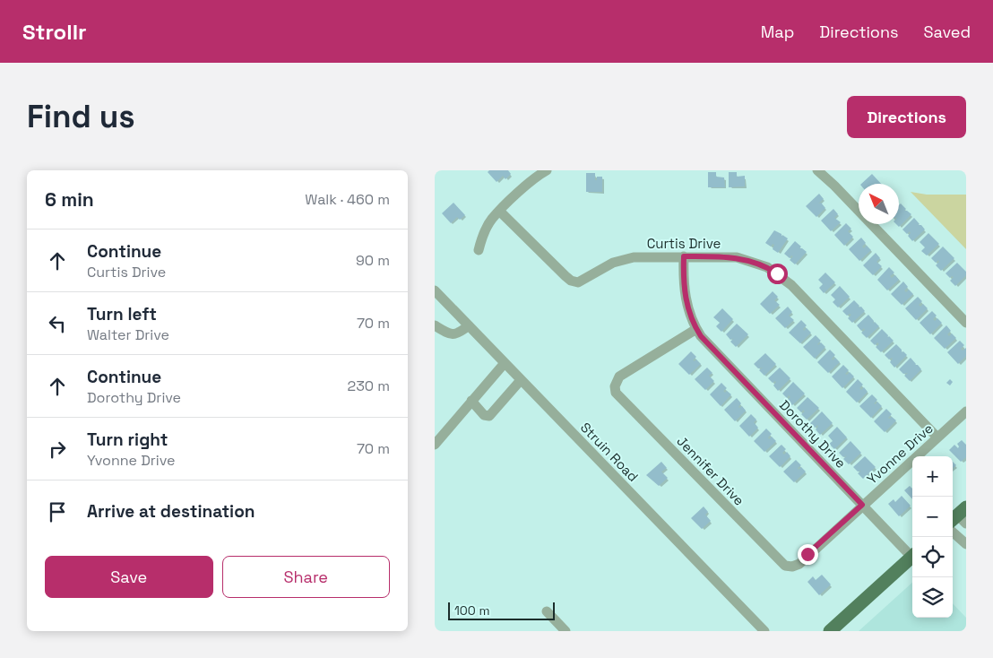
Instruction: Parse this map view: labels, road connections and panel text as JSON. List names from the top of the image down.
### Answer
{
  "streets": {
    "street": [
      "Curtis Drive",
      "Dorothy Drive",
      "Struin Road",
      "Yvonne Drive",
      "Jennifer Drive"
    ]
  },
  "crossings": [
    ["Curtis Drive", "Dorothy Drive"],
    ["Curtis Drive", "Yvonne Drive"],
    ["Dorothy Drive", "Yvonne Drive"],
    ["Dorothy Drive", "Jennifer Drive"],
    ["Yvonne Drive", "Jennifer Drive"]
  ],
  "scale_bar": "100 m",
  "north": "top left",
  "page": {
    "header": "Strollr",
    "nav": ["Map", "Directions", "Saved"],
    "buttons": [
      "Directions",
      ["Save", "Share"]
    ],
    "title": "Find us",
    "heading": ["6 min", "Walk · 460 m"],
    "list": [
      ["Continue", "Curtis Drive", "90 m"],
      ["Turn left", "Walter Drive", "70 m"],
      ["Continue", "Dorothy Drive", "230 m"],
      ["Turn right", "Yvonne Drive", "70 m"],
      "Arrive at destination"
    ],
    "map_buttons": ["+", "−"],
    "scale": "100 m"
  }
}
